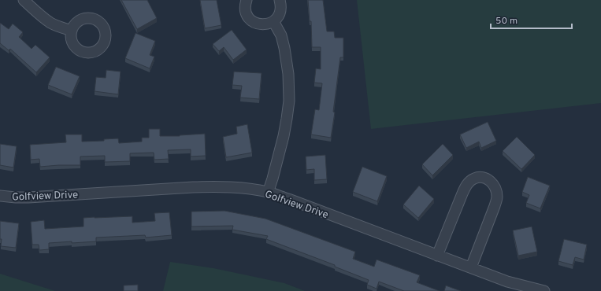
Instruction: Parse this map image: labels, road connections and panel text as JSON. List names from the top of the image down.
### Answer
{
  "streets": {
    "street": ["Golfview Drive"]
  },
  "scale_bar": "50 m"
}
